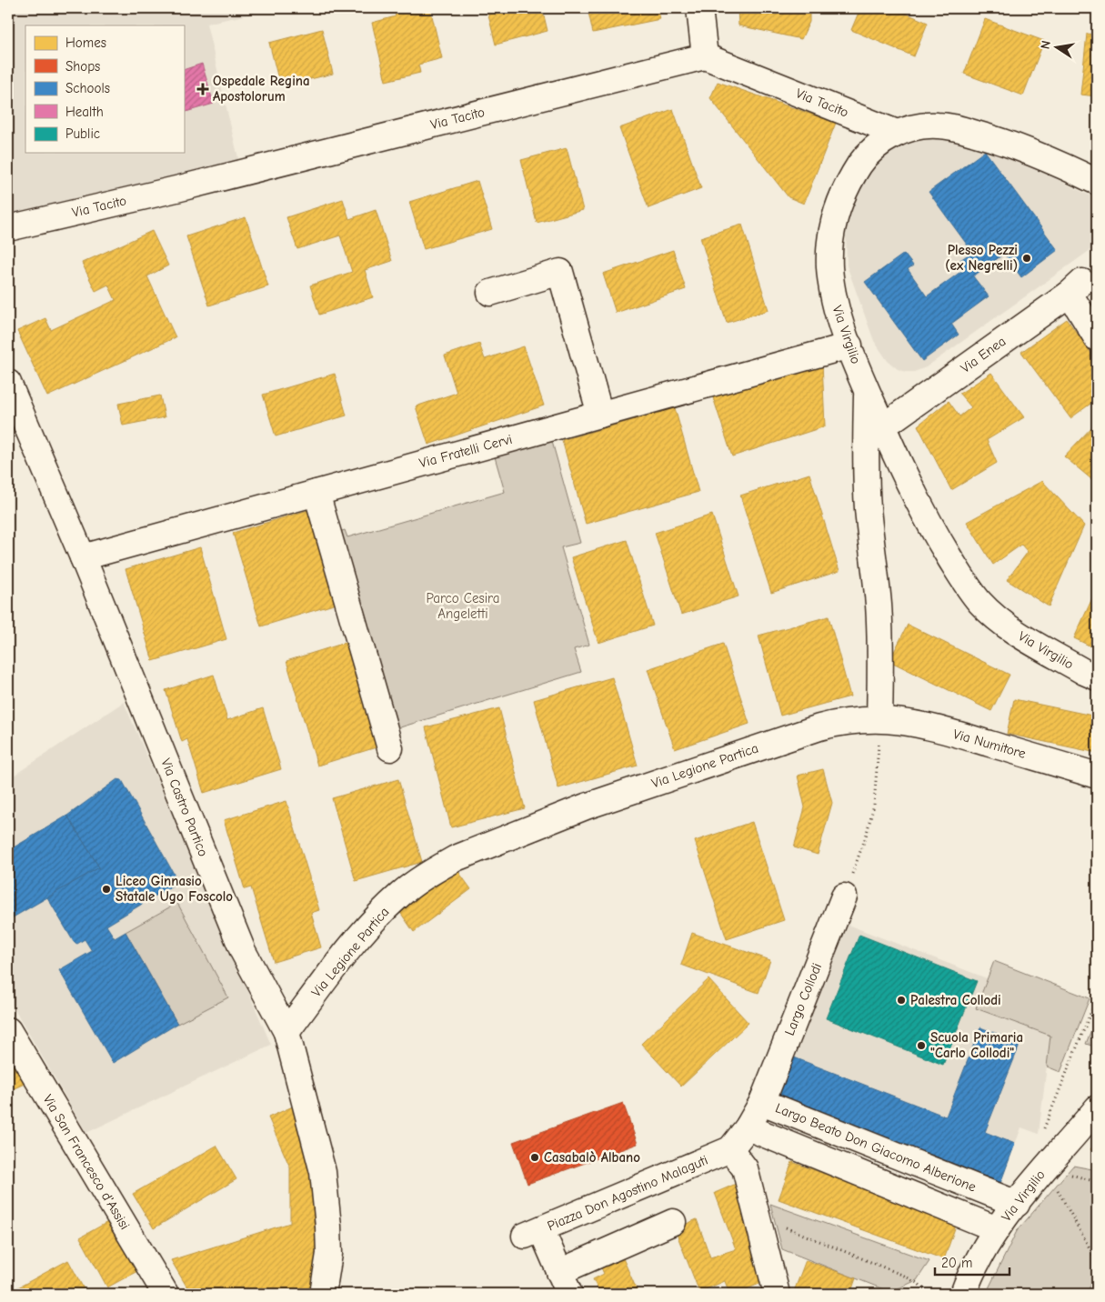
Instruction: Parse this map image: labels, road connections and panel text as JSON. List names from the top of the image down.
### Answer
{
  "streets": {
    "street": [
      "Via Tacito",
      "Via Virgilio",
      "Via Enea",
      "Via Fratelli Cervi",
      "Via Numitore",
      "Via Legione Partica",
      "Via Castro Partico",
      "Largo Collodi",
      "Largo Beato Don Giacomo Alberione",
      "Via San Francesco d'Assisi",
      "Piazza Don Agostino Malaguti"
    ]
  },
  "crossings": [
    ["Via Tacito", "Via Virgilio"],
    ["Via Virgilio", "Via Enea"],
    ["Via Virgilio", "Via Fratelli Cervi"],
    ["Via Virgilio", "Largo Beato Don Giacomo Alberione"],
    ["Via Fratelli Cervi", "Via Castro Partico"],
    ["Via Numitore", "Via Legione Partica"],
    ["Via Legione Partica", "Via Castro Partico"],
    ["Largo Collodi", "Largo Beato Don Giacomo Alberione"],
    ["Largo Beato Don Giacomo Alberione", "Piazza Don Agostino Malaguti"]
  ],
  "parks": ["Parco Cesira Angeletti"],
  "places": {
    "health": ["Ospedale Regina Apostolorum"],
    "other": [
      "Plesso Pezzi (ex Negrelli)",
      "Liceo Ginnasio Statale Ugo Foscolo",
      "Palestra Collodi",
      "Scuola Primaria \"Carlo Collodi\"",
      "Casabalò Albano"
    ]
  },
  "legend": [
    "Homes",
    "Shops",
    "Schools",
    "Health",
    "Public"
  ],
  "scale_bar": "20 m",
  "north": "left"
}
